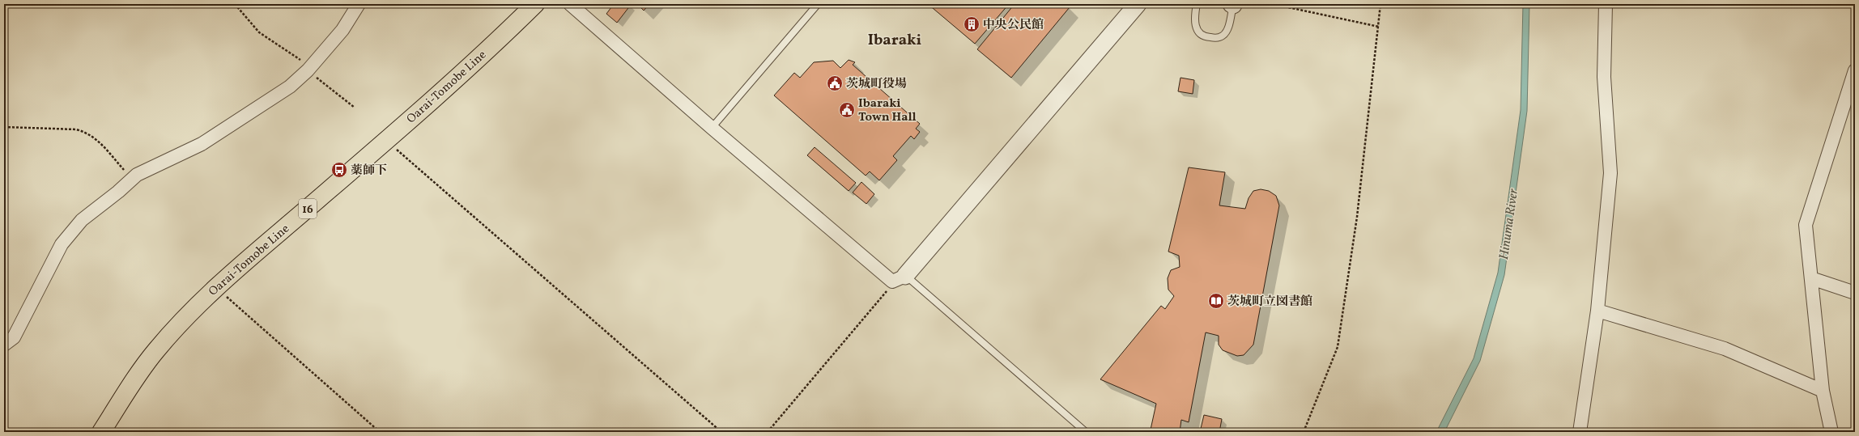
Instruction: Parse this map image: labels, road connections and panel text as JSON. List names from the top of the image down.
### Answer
{
  "streets": {
    "main road": ["Oarai-Tomobe Line", "16"]
  },
  "districts": ["Ibaraki"],
  "water": ["Hinuma River"],
  "places": {
    "building": ["中央公民館"],
    "public building": ["茨城町役場", "Ibaraki Town Hall"],
    "bus stop": ["薬師下"],
    "library": ["茨城町立図書館"]
  }
}
